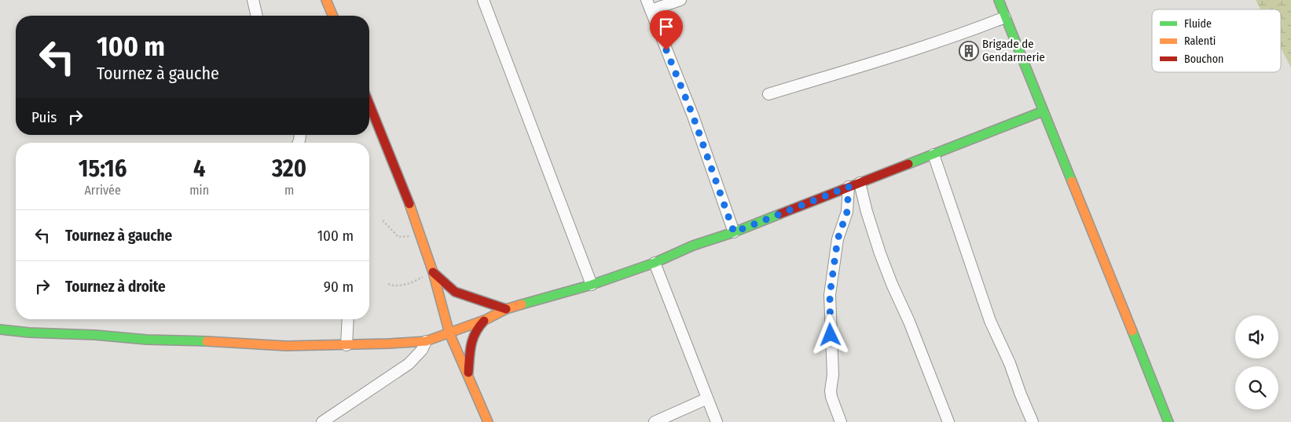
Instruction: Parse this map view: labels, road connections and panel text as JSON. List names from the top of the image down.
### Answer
{
  "places": {
    "building": ["Brigade de Gendarmerie"]
  },
  "legend": ["Fluide", "Ralenti", "Bouchon"],
  "page": {
    "turn": ["100 m", "Tournez à gauche"],
    "then": "Puis",
    "eta": [
      "15:16",
      "Arrivée",
      "4",
      "min",
      "320",
      "m"
    ],
    "list": [
      {
        "name": "Tournez à gauche",
        "value": "100 m"
      },
      {
        "name": "Tournez à droite",
        "value": "90 m"
      }
    ]
  }
}
